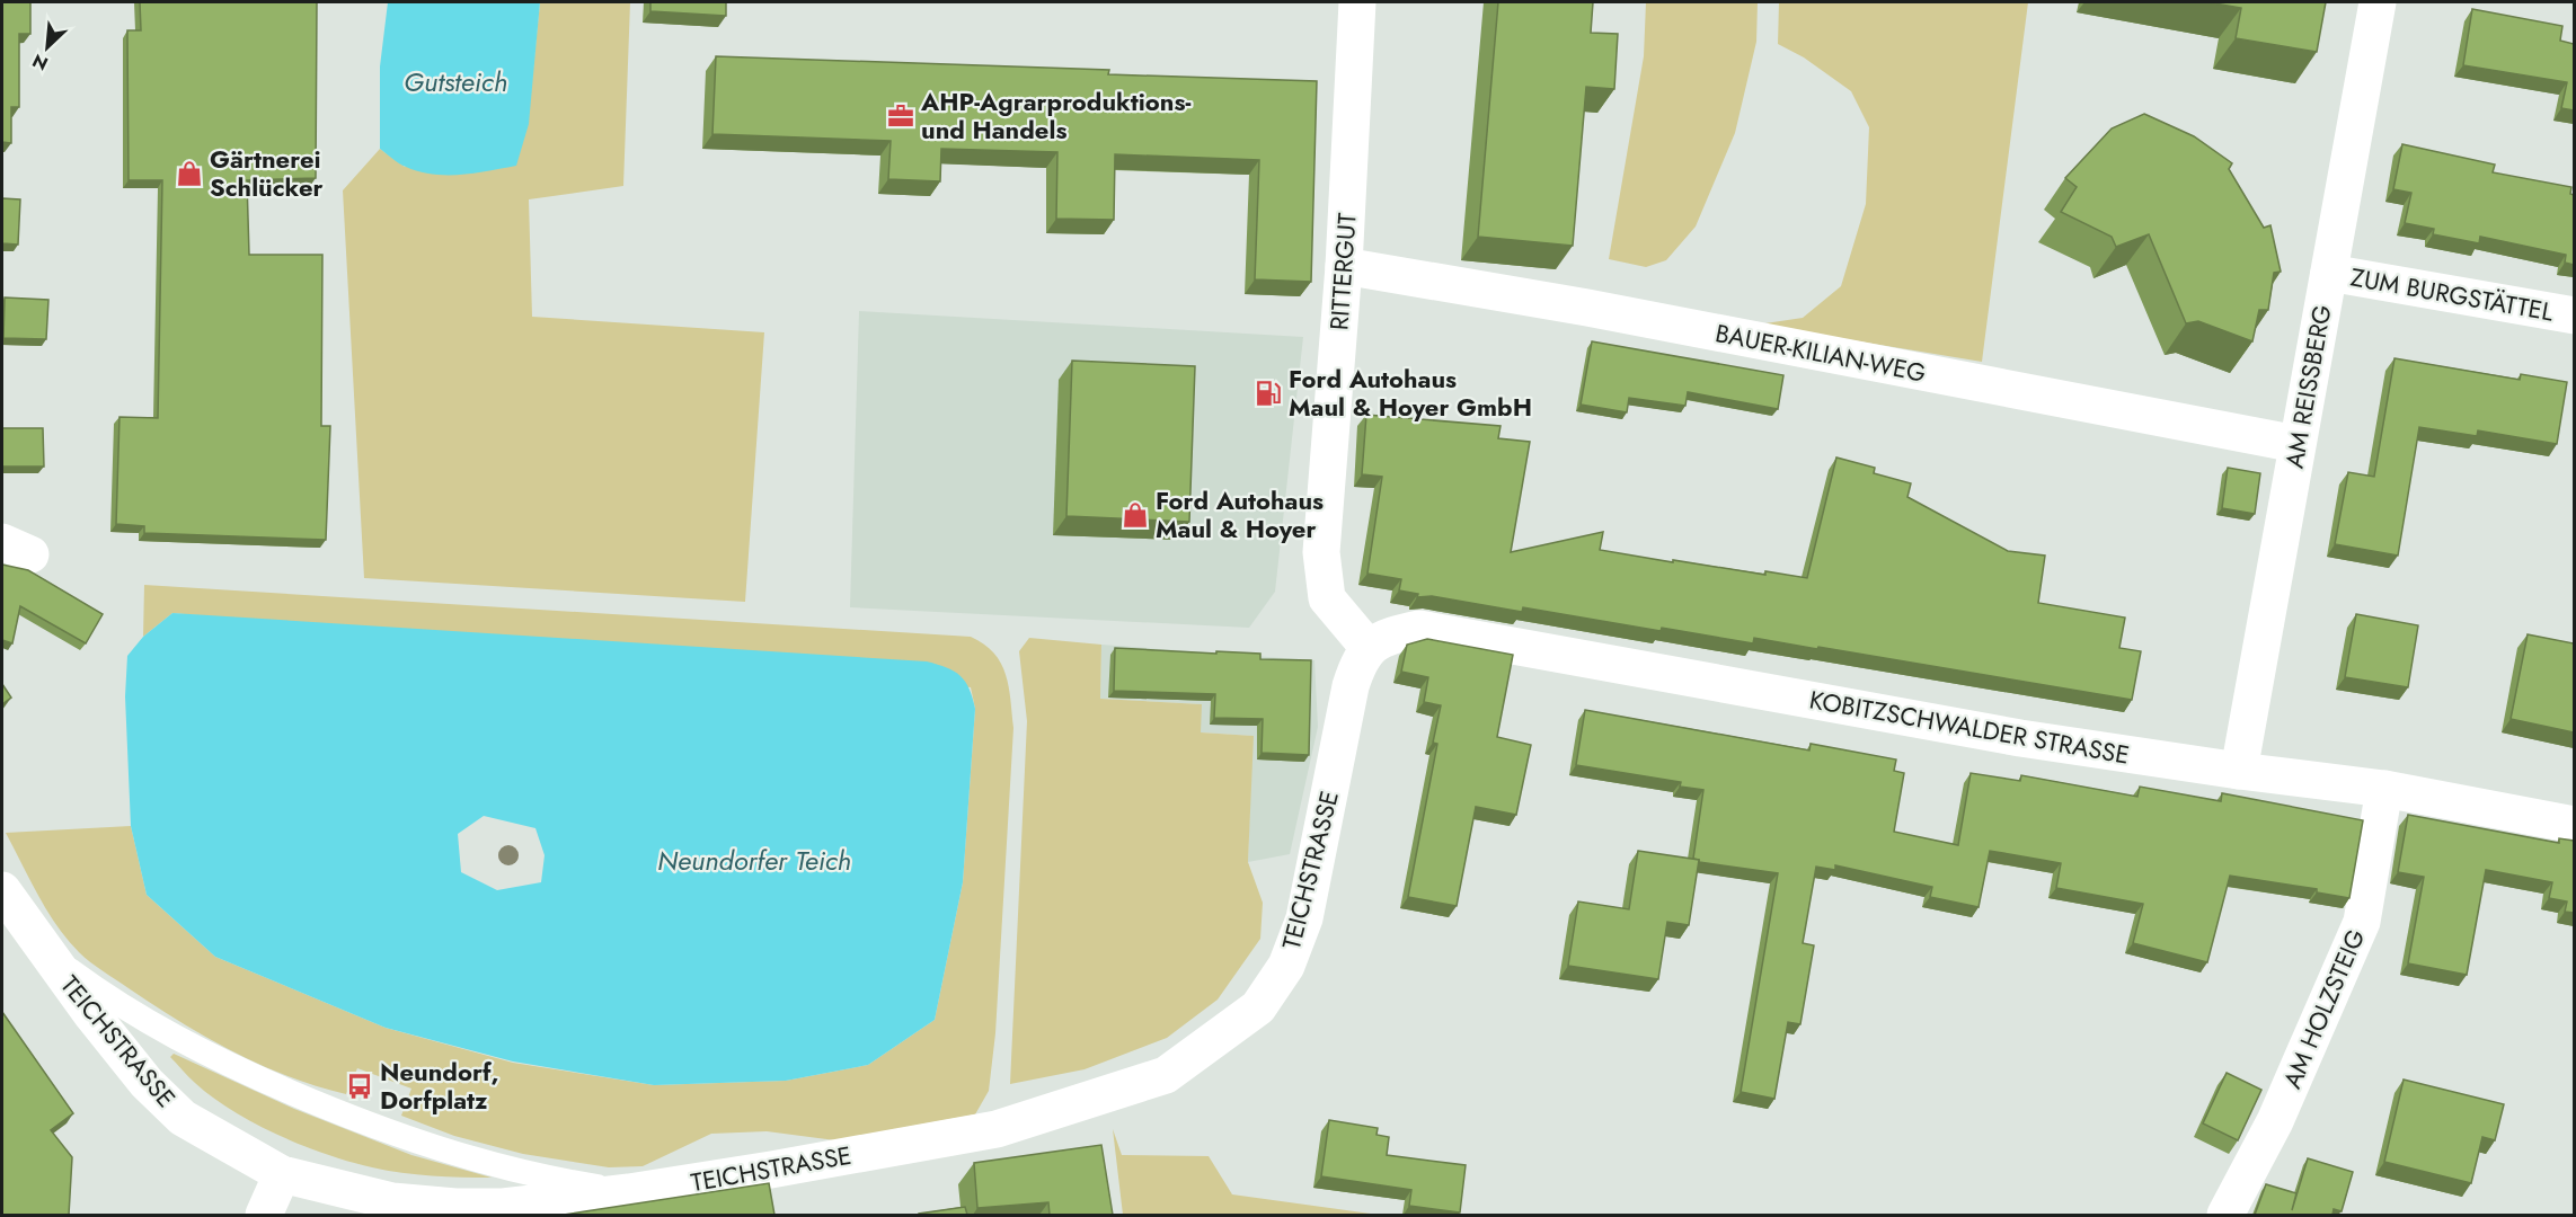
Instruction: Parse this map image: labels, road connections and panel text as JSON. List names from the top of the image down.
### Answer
{
  "streets": {
    "street": [
      "RITTERGUT",
      "ZUM BURGSTÄTTEL",
      "BAUER-KILIAN-WEG",
      "AM REISSBERG",
      "KOBITZSCHWALDER STRASSE",
      "TEICHSTRASSE",
      "AM HOLZSTEIG"
    ]
  },
  "crossings": [
    ["RITTERGUT", "BAUER-KILIAN-WEG"],
    ["RITTERGUT", "KOBITZSCHWALDER STRASSE"],
    ["RITTERGUT", "TEICHSTRASSE"],
    ["ZUM BURGSTÄTTEL", "AM REISSBERG"],
    ["BAUER-KILIAN-WEG", "AM REISSBERG"],
    ["AM REISSBERG", "KOBITZSCHWALDER STRASSE"],
    ["KOBITZSCHWALDER STRASSE", "TEICHSTRASSE"],
    ["KOBITZSCHWALDER STRASSE", "AM HOLZSTEIG"]
  ],
  "water": ["Gutsteich", "Neundorfer Teich"],
  "places": {
    "office": ["AHP-Agrarproduktions- und Handels"],
    "shop": ["Gärtnerei Schlücker", "Ford Autohaus Maul & Hoyer"],
    "fuel station": ["Ford Autohaus Maul & Hoyer GmbH"],
    "bus stop": ["Neundorf, Dorfplatz"]
  },
  "north": "bottom left"
}
